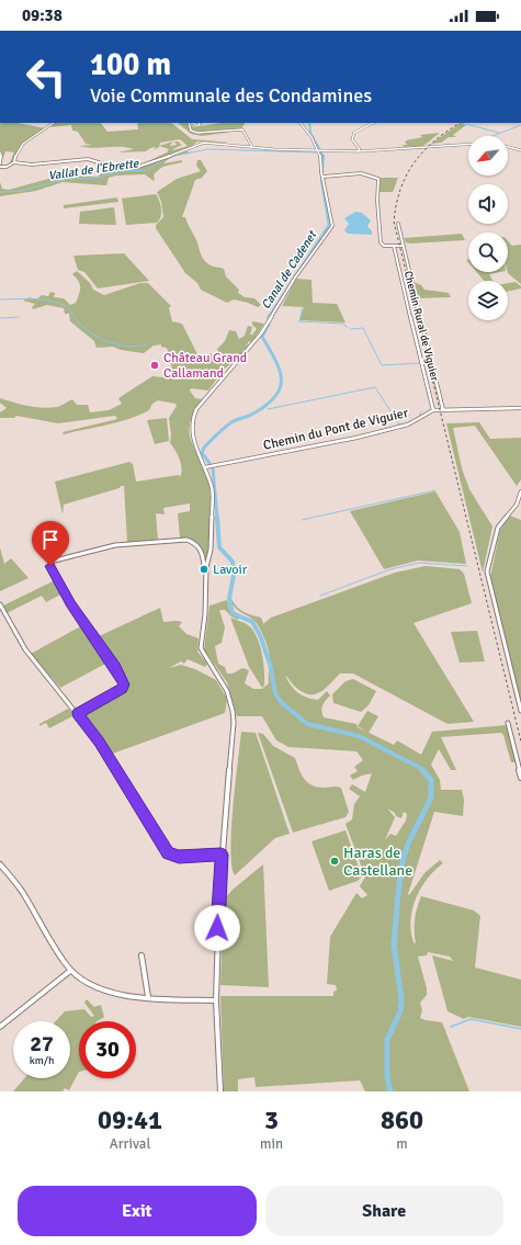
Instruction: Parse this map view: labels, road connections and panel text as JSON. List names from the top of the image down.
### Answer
{
  "streets": {
    "street": ["Chemin Rural de Viguier", "Chemin du Pont de Viguier"]
  },
  "crossings": [
    ["Chemin Rural de Viguier", "Chemin du Pont de Viguier"]
  ],
  "water": ["Vallat de l'Ebrette", "Canal de Cadenet"],
  "places": ["Château Grand Callamand", "Lavoir", "Haras de Castellane"],
  "north": "bottom left",
  "page": {
    "status": "09:38",
    "turn": ["100 m", "Voie Communale des Condamines"],
    "speed": "27 km/h",
    "limit": "30",
    "eta": [
      "09:41",
      "Arrival",
      "3",
      "min",
      "860",
      "m"
    ],
    "buttons": ["Exit", "Share"]
  }
}
